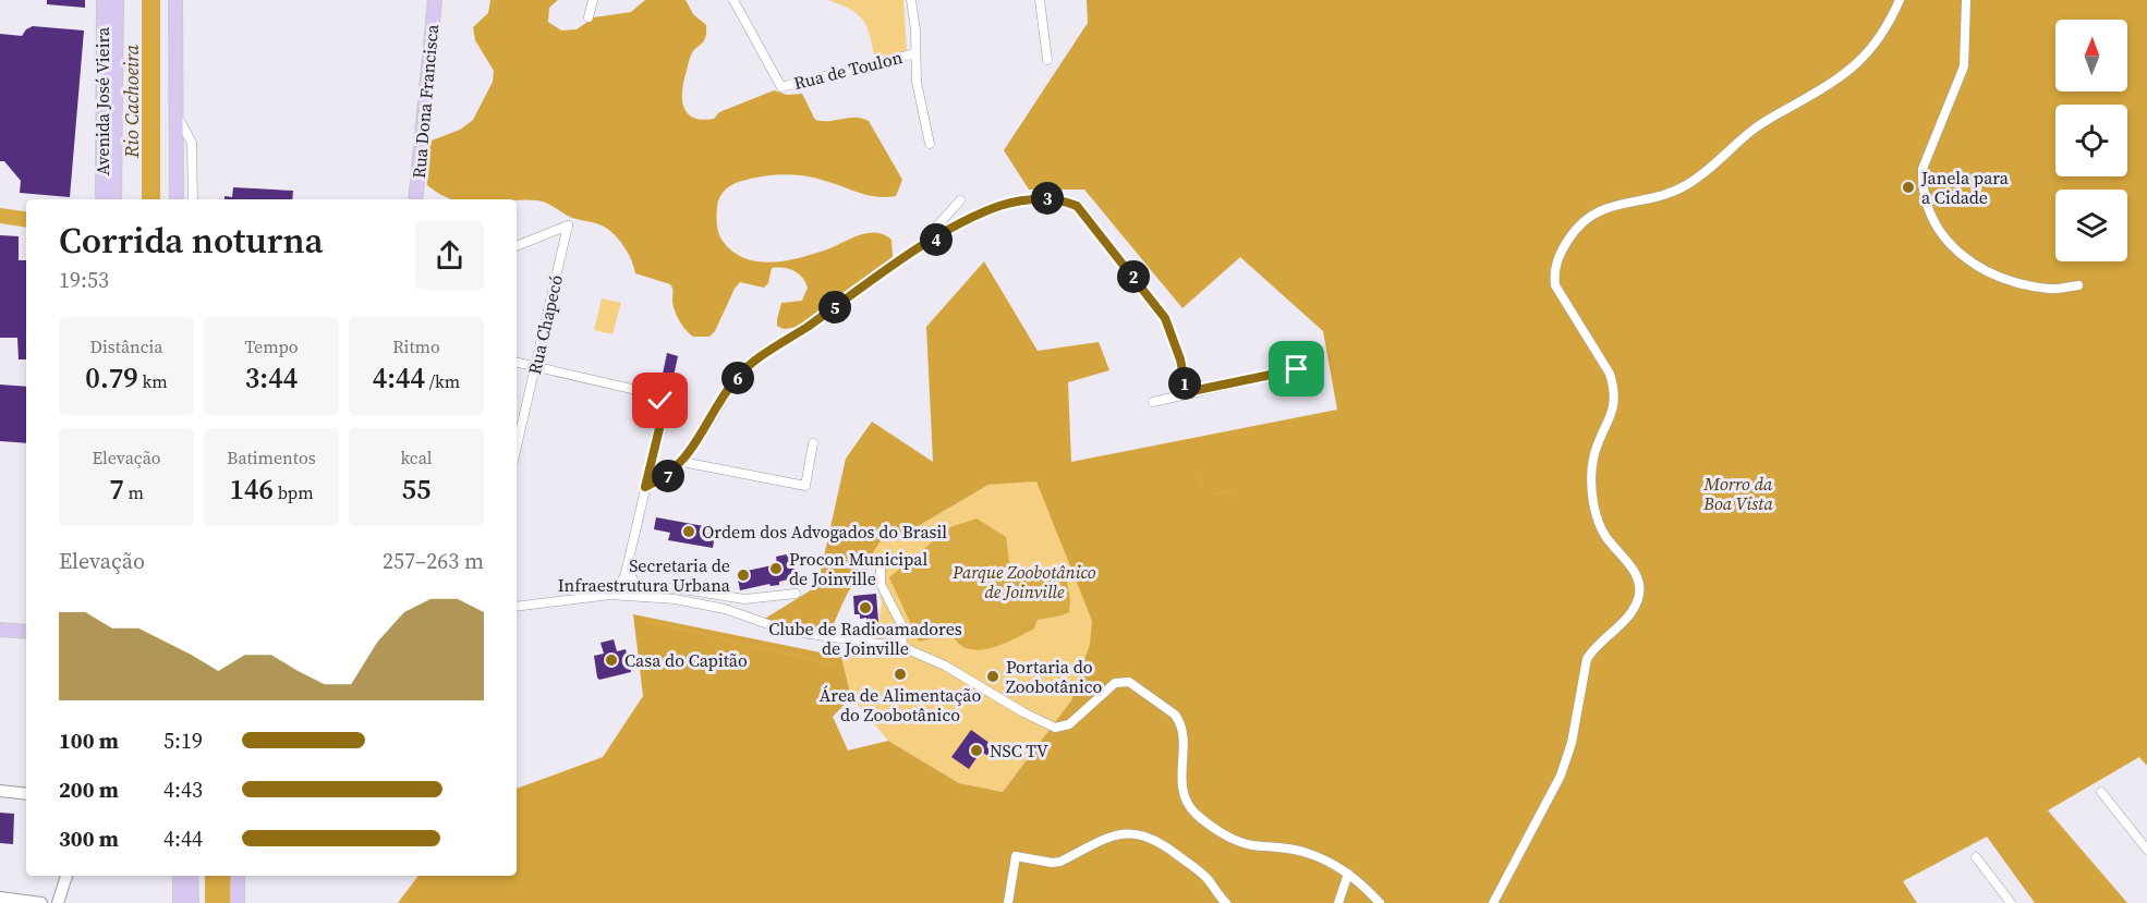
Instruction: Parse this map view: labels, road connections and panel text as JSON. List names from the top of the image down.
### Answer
{
  "streets": {
    "main road": ["Avenida José Vieira", "Rua Dona Francisca"],
    "street": ["Rua de Toulon", "Rua Chapecó"]
  },
  "water": ["Rio Cachoeira"],
  "parks": ["Morro da Boa Vista", "Parque Zoobotânico de Joinville"],
  "places": [
    "Janela para a Cidade",
    "Ordem dos Advogados do Brasil",
    "Procon Municipal de Joinville",
    "Secretaria de Infraestrutura Urbana",
    "Clube de Radioamadores de Joinville",
    "Casa do Capitão",
    "Área de Alimentação do Zoobotânico",
    "Portaria do Zoobotânico",
    "NSC TV"
  ],
  "north": "top",
  "page": {
    "pins": [
      "3",
      "4",
      "2",
      "5",
      "6",
      "1",
      "7"
    ],
    "heading": ["Corrida noturna", "19:53"],
    "stats": [
      ["Distância", "0.79 km"],
      ["Tempo", "3:44"],
      ["Ritmo", "4:44 /km"],
      ["Elevação", "7 m"],
      ["Batimentos", "146 bpm"],
      ["kcal", "55"]
    ],
    "chart": ["Elevação", "257–263 m"],
    "list": [
      {
        "name": "100 m",
        "note": "5:19"
      },
      {
        "name": "200 m",
        "note": "4:43"
      },
      {
        "name": "300 m",
        "note": "4:44"
      }
    ]
  }
}
